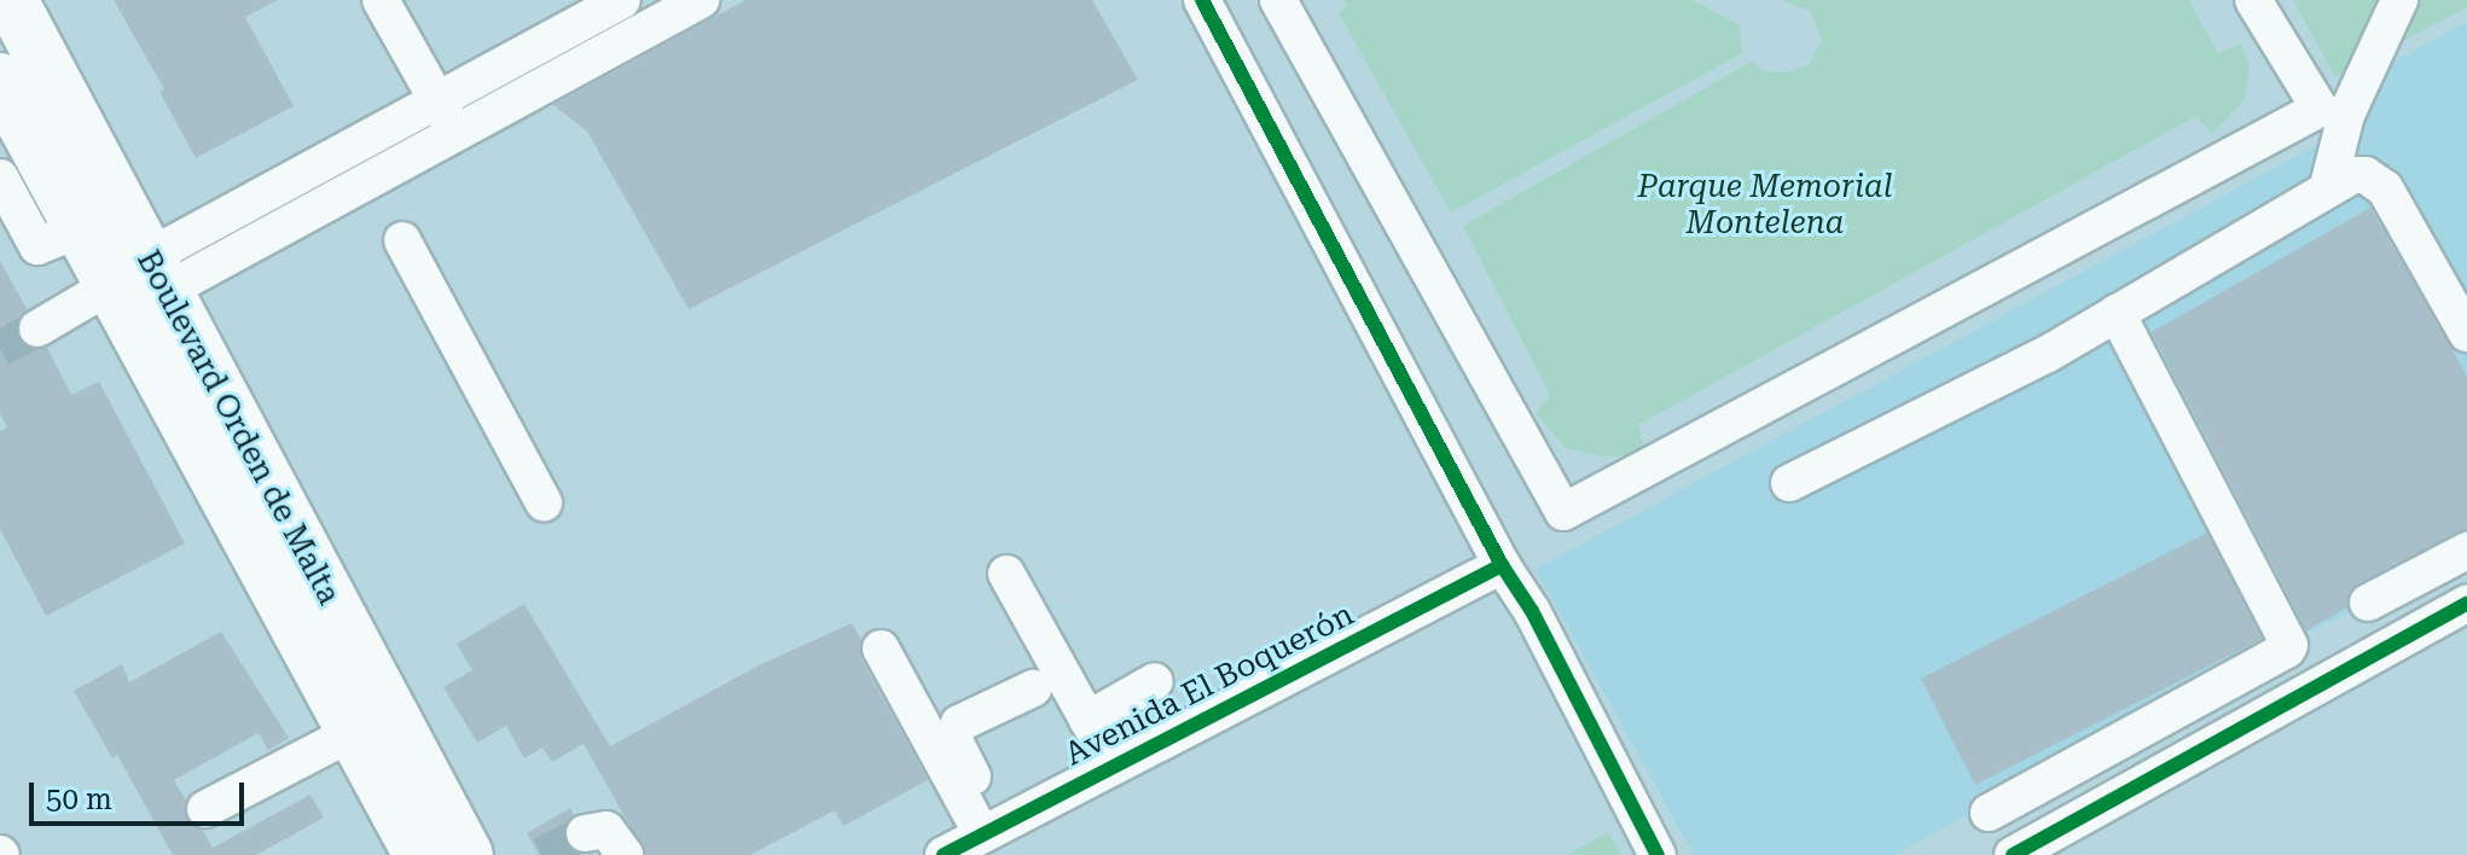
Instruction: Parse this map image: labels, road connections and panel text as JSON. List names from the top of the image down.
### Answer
{
  "streets": {
    "highway": ["Boulevard Orden de Malta"],
    "street": ["Avenida El Boquerón"]
  },
  "parks": ["Parque Memorial Montelena"],
  "scale_bar": "50 m"
}
